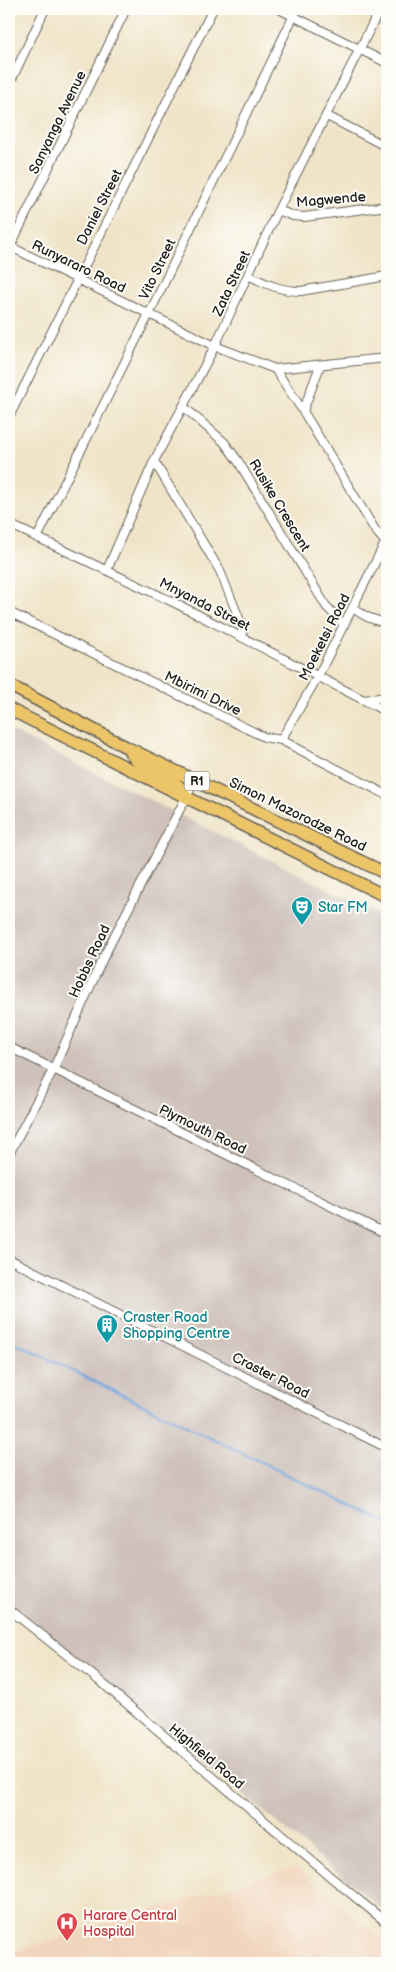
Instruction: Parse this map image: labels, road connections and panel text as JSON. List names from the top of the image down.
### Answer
{
  "streets": {
    "highway": ["R1", "Simon Mazorodze Road"],
    "street": [
      "Sanyanga Avenue",
      "Magwende",
      "Daniel Street",
      "Runyararo Road",
      "Vito Street",
      "Zata Street",
      "Rusike Crescent",
      "Mnyanda Street",
      "Moeketsi Road",
      "Mbirimi Drive",
      "Hobbs Road",
      "Plymouth Road",
      "Craster Road",
      "Highfield Road"
    ]
  },
  "crossings": [
    ["Sanyanga Avenue", "Runyararo Road"],
    ["Magwende", "Zata Street"],
    ["Daniel Street", "Runyararo Road"],
    ["Runyararo Road", "Vito Street"],
    ["Runyararo Road", "Zata Street"],
    ["Vito Street", "Mnyanda Street"],
    ["Zata Street", "Rusike Crescent"],
    ["Zata Street", "Mnyanda Street"],
    ["Rusike Crescent", "Moeketsi Road"],
    ["Mnyanda Street", "Moeketsi Road"],
    ["Moeketsi Road", "Mbirimi Drive"],
    ["R1", "Hobbs Road"],
    ["Simon Mazorodze Road", "Hobbs Road"],
    ["Hobbs Road", "Plymouth Road"]
  ],
  "places": {
    "theatre": ["Star FM"],
    "building": ["Craster Road Shopping Centre"],
    "hospital": ["Harare Central Hospital"]
  }
}
